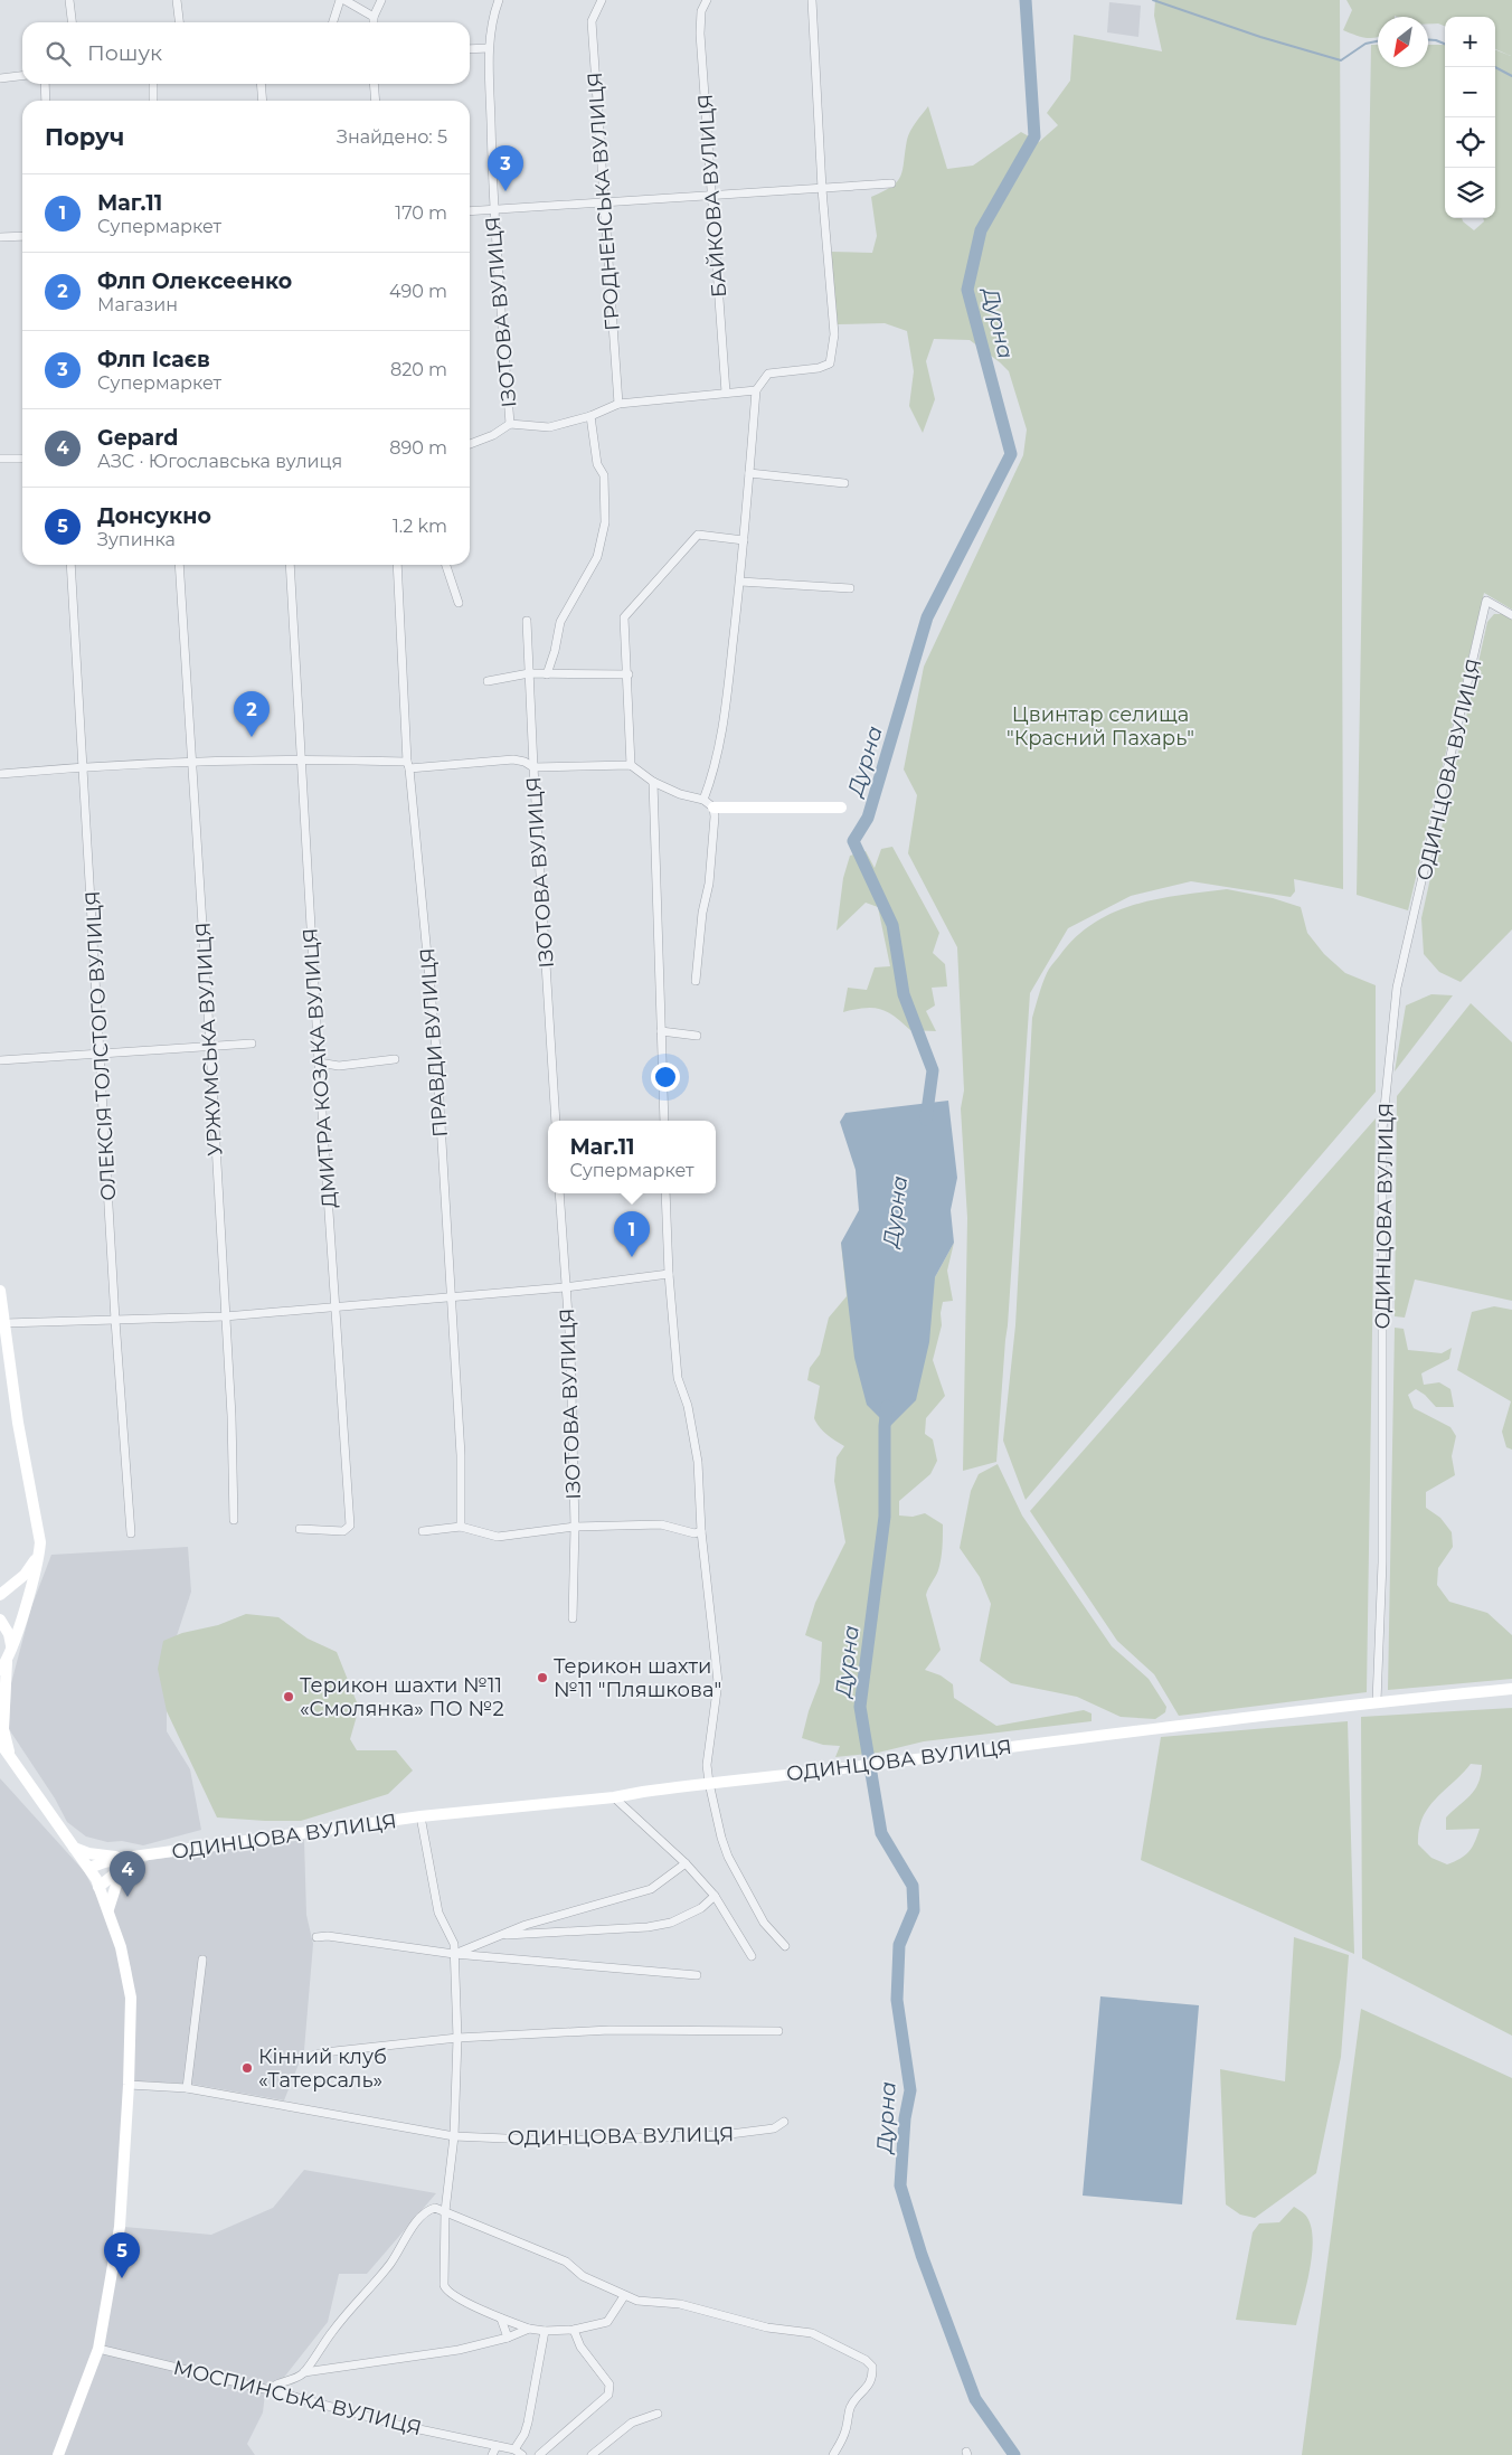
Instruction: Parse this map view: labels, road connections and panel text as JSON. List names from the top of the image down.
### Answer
{
  "streets": {
    "main road": ["ОДИНЦОВА ВУЛИЦЯ"],
    "street": [
      "БАЙКОВА ВУЛИЦЯ",
      "ГРОДНЕНСЬКА ВУЛИЦЯ",
      "ІЗОТОВА ВУЛИЦЯ",
      "УРЖУМСЬКА ВУЛИЦЯ",
      "ПРАВДИ ВУЛИЦЯ",
      "ОЛЕКСІЯ ТОЛСТОГО ВУЛИЦЯ",
      "ДМИТРА КОЗАКА ВУЛИЦЯ",
      "МОСПИНСЬКА ВУЛИЦЯ"
    ]
  },
  "water": ["Дурна"],
  "parks": ["Цвинтар селища \"Красний Пахарь\""],
  "places": ["Терикон шахти №11 \"Пляшкова\"", "Терикон шахти №11 «Смолянка» ПО №2", "Кінний клуб «Татерсаль»"],
  "north": "bottom left",
  "page": {
    "map_buttons": ["+", "−"],
    "search": "Пошук",
    "heading": ["Поруч", "Знайдено: 5"],
    "pins": [
      "3",
      "2",
      "1",
      "4",
      "5"
    ],
    "list": [
      {
        "mark": "1",
        "name": "Маг.11",
        "note": "Супермаркет",
        "value": "170 m"
      },
      {
        "mark": "2",
        "name": "Флп Олексеенко",
        "note": "Магазин",
        "value": "490 m"
      },
      {
        "mark": "3",
        "name": "Флп Ісаєв",
        "note": "Супермаркет",
        "value": "820 m"
      },
      {
        "mark": "4",
        "name": "Gepard",
        "note": "АЗС · Югославська вулиця",
        "value": "890 m"
      },
      {
        "mark": "5",
        "name": "Донсукно",
        "note": "Зупинка",
        "value": "1.2 km"
      }
    ],
    "popup": ["Маг.11", "Супермаркет"]
  }
}
